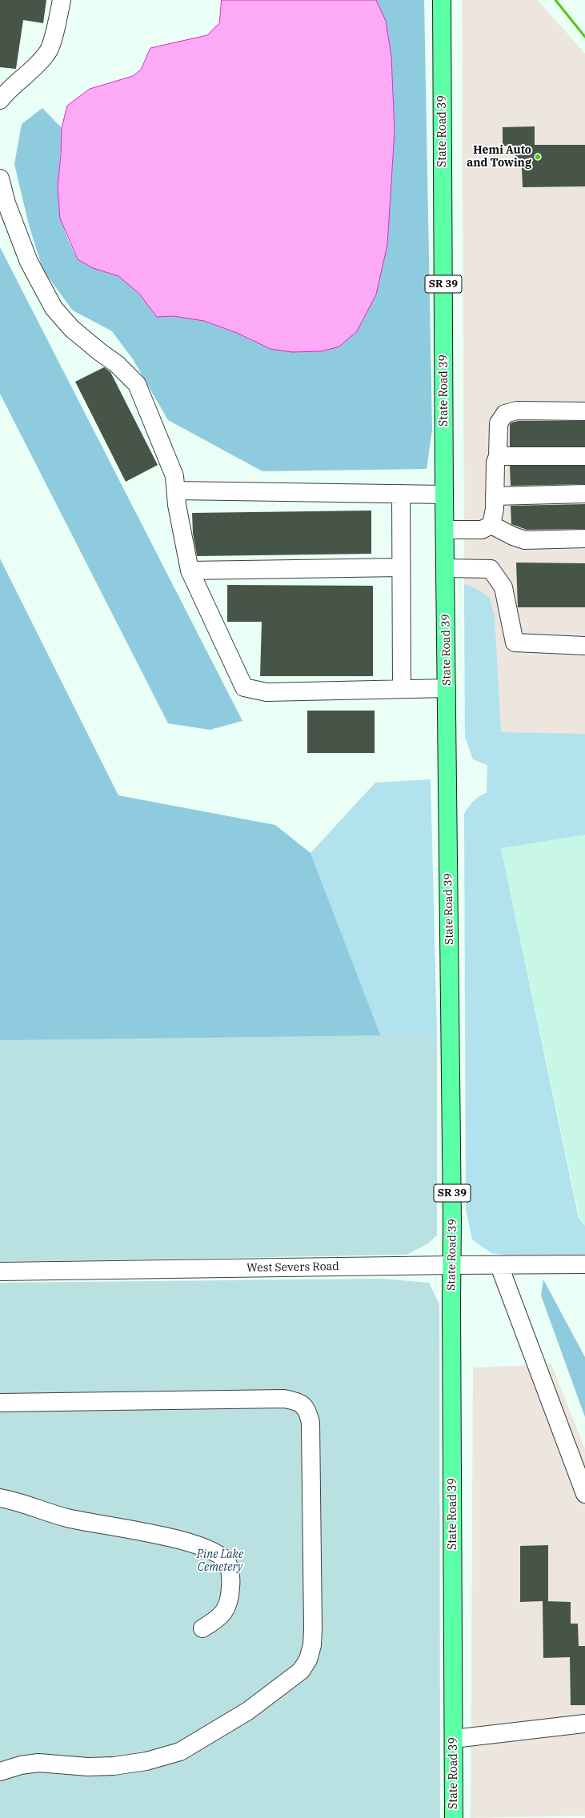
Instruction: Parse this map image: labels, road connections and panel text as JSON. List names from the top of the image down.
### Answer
{
  "streets": {
    "main road": ["State Road 39", "SR 39"],
    "street": ["West Severs Road"]
  },
  "crossings": [
    ["State Road 39", "West Severs Road"]
  ],
  "parks": ["Pine Lake Cemetery"],
  "places": ["Hemi Auto and Towing"]
}
